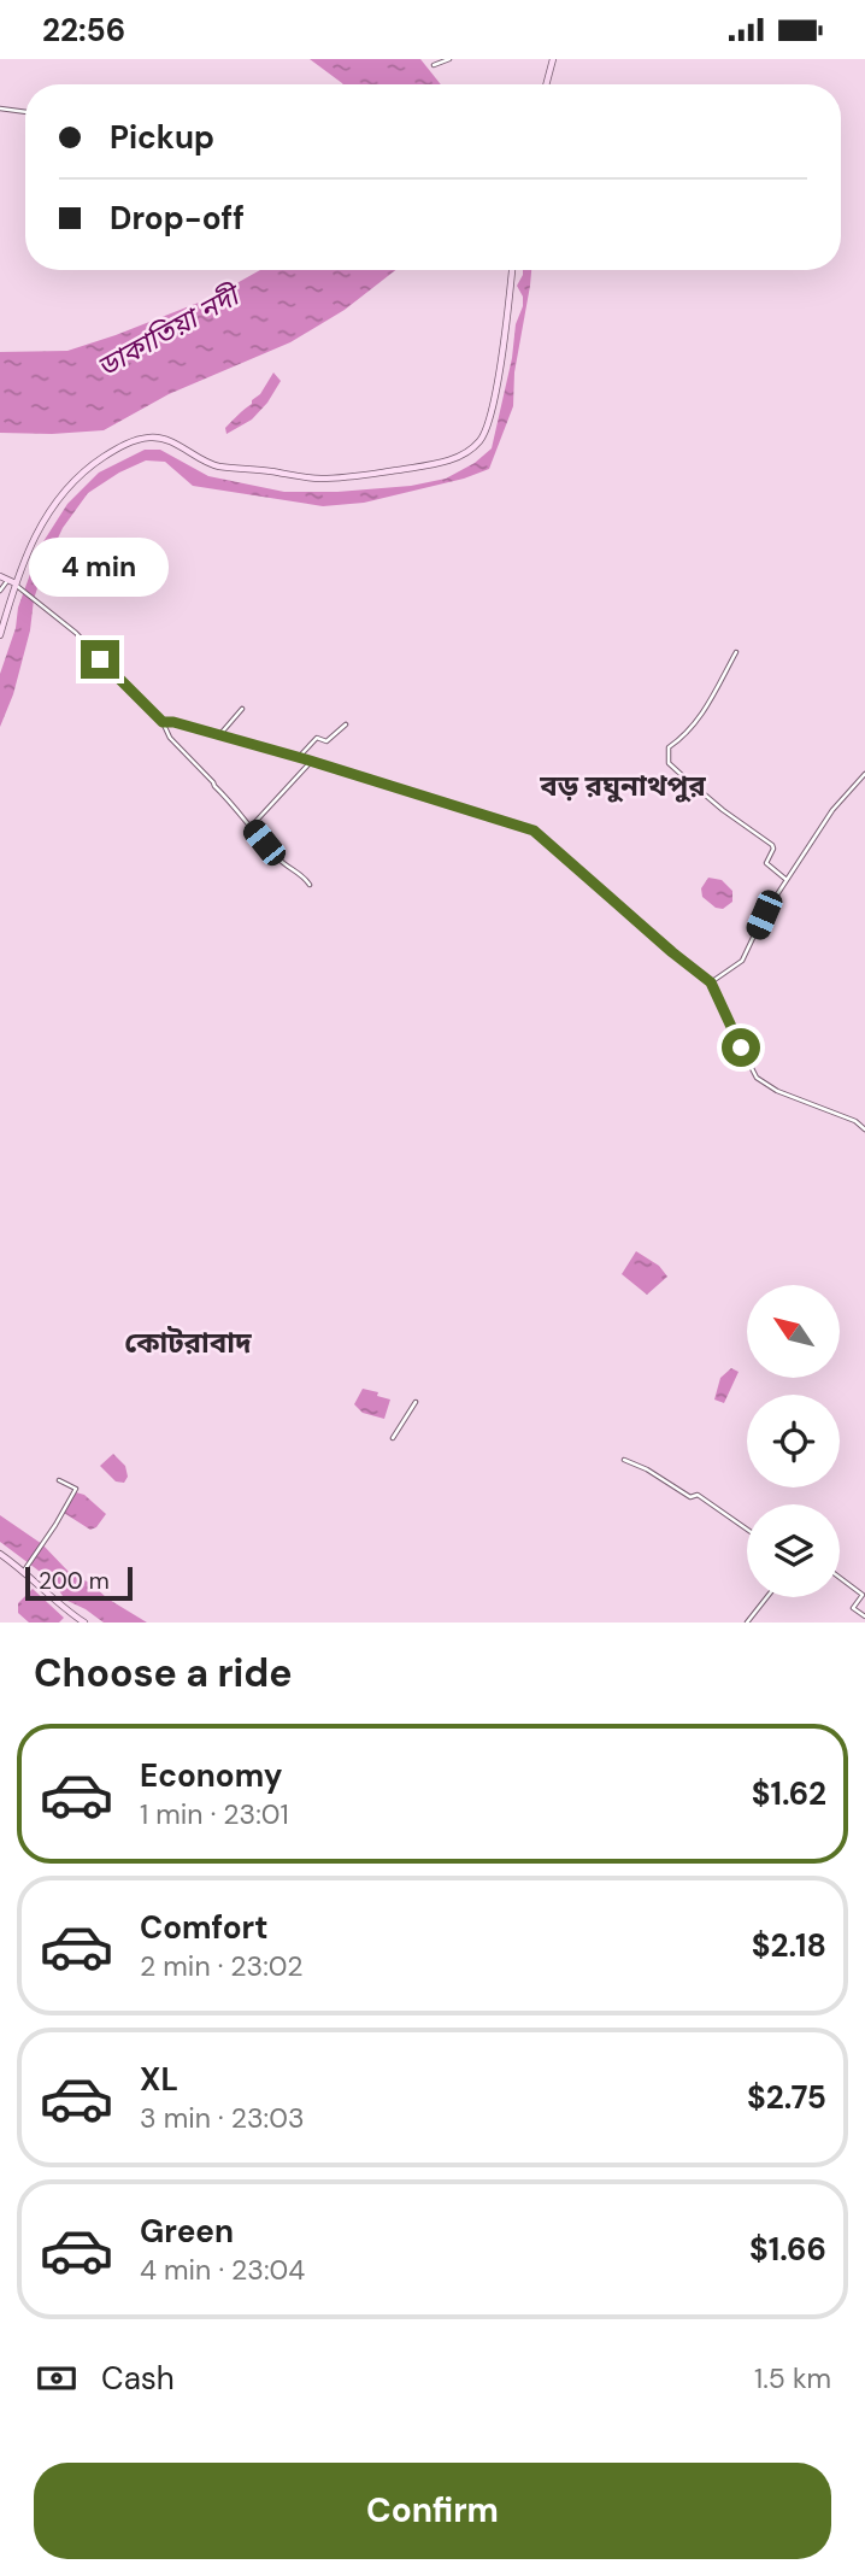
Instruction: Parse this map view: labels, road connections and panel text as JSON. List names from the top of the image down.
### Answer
{
  "districts": ["বড় রঘুনাথপুর", "কোটরাবাদ"],
  "water": ["ডাকাতিয়া নদী"],
  "scale_bar": "200 m",
  "north": "top left",
  "page": {
    "status": "22:56",
    "banner": ["Pickup", "Drop-off"],
    "bubble": "4 min",
    "scale": "200 m",
    "heading": "Choose a ride",
    "list": [
      {
        "name": "Economy",
        "note": "1 min · 23:01",
        "value": "$1.62"
      },
      {
        "name": "Comfort",
        "note": "2 min · 23:02",
        "value": "$2.18"
      },
      {
        "name": "XL",
        "note": "3 min · 23:03",
        "value": "$2.75"
      },
      {
        "name": "Green",
        "note": "4 min · 23:04",
        "value": "$1.66"
      }
    ],
    "pay": ["Cash", "1.5 km"],
    "buttons": "Confirm"
  }
}
